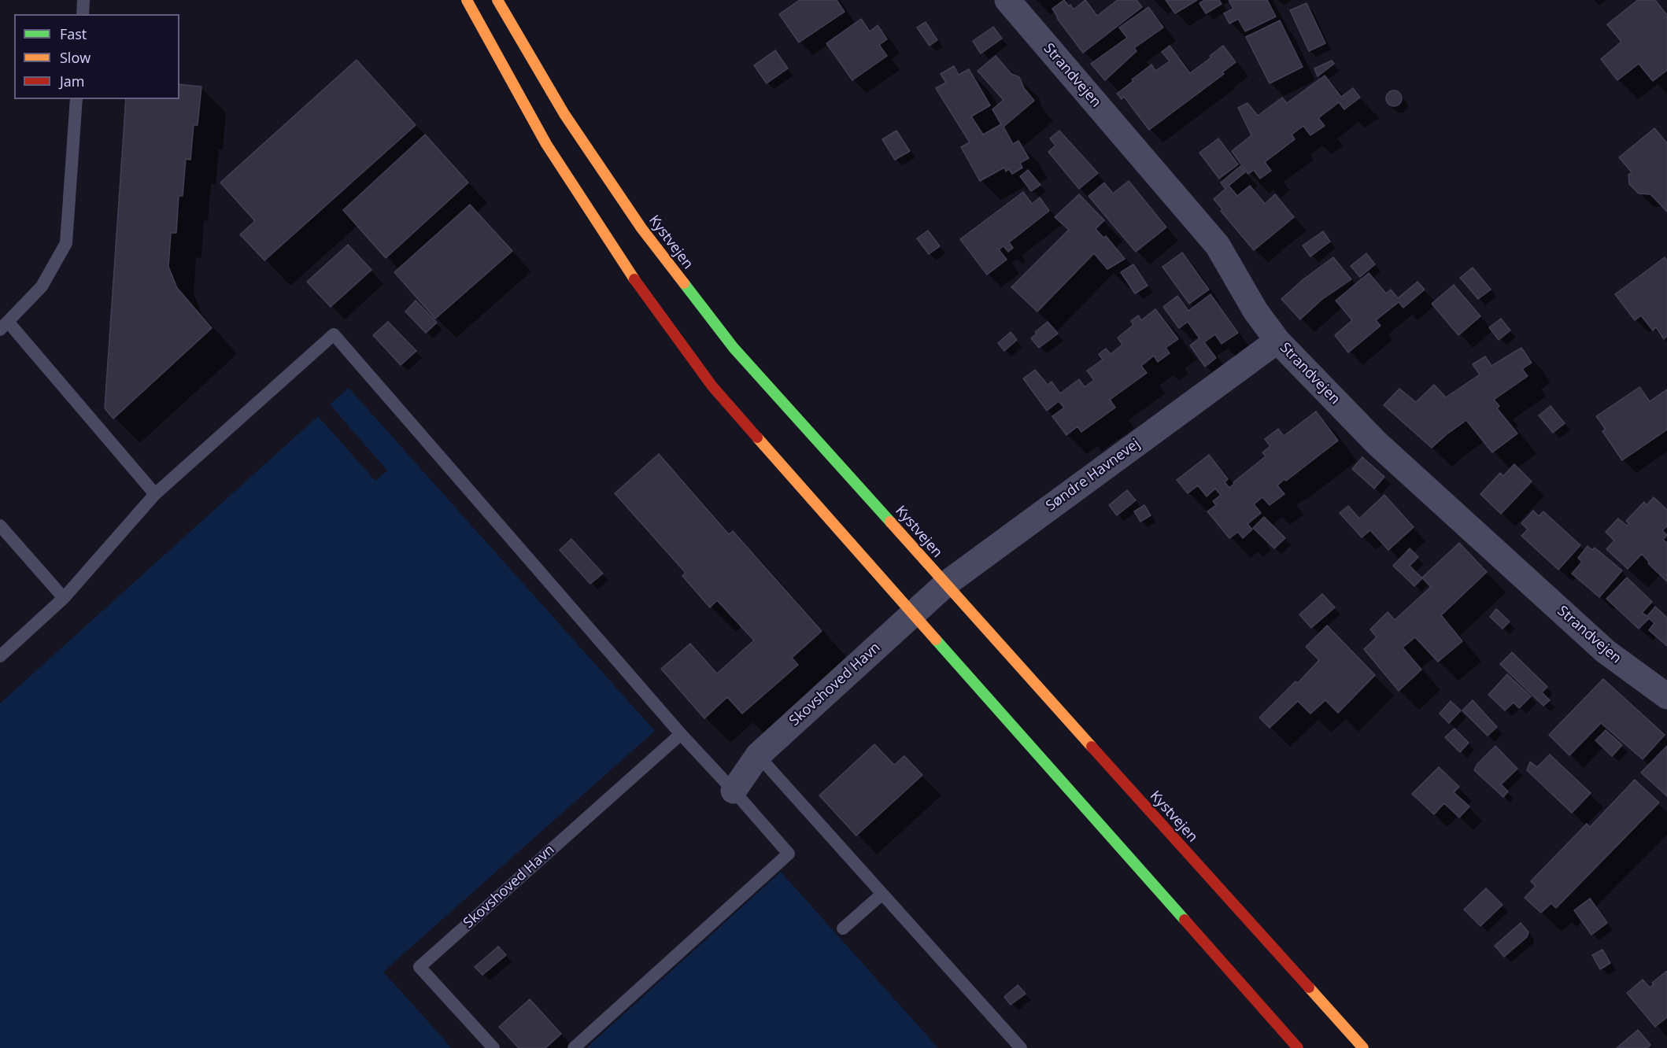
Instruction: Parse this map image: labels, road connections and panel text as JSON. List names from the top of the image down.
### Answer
{
  "streets": {
    "main road": ["Kystvejen"],
    "street": ["Strandvejen", "Søndre Havnevej", "Skovshoved Havn"]
  },
  "crossings": [
    ["Strandvejen", "Søndre Havnevej"],
    ["Kystvejen", "Søndre Havnevej"],
    ["Søndre Havnevej", "Skovshoved Havn"]
  ],
  "legend": ["Fast", "Slow", "Jam"]
}
